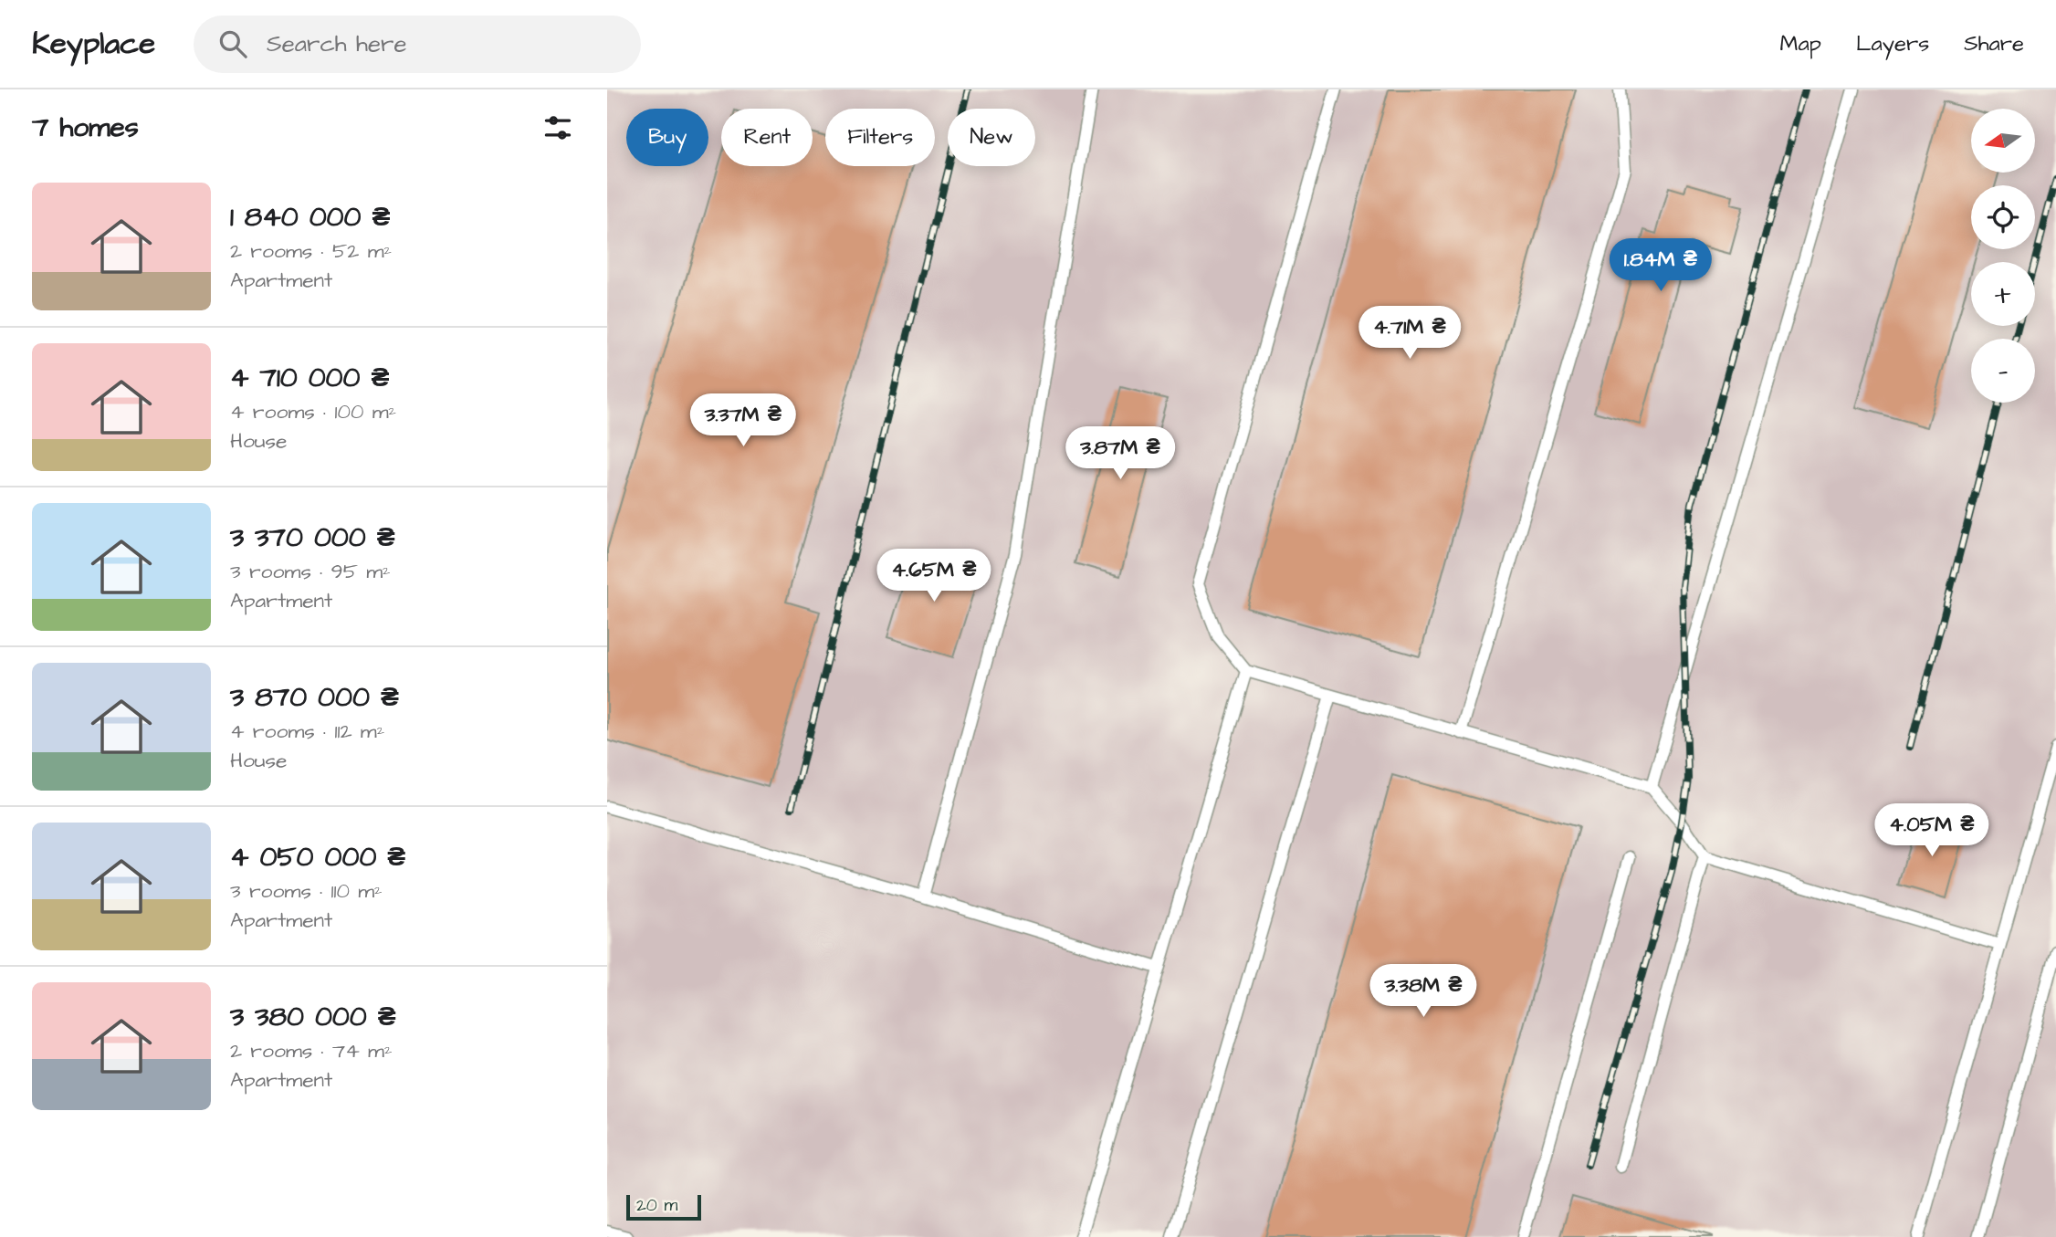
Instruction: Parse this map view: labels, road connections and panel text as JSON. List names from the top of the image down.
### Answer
{
  "scale_bar": "20 m",
  "north": "left",
  "page": {
    "header": "Keyplace",
    "search": "Search here",
    "nav": ["Map", "Layers", "Share"],
    "heading": "7 homes",
    "map_buttons": ["+", "−"],
    "chip": [
      "Buy",
      "Rent",
      "Filters",
      "New"
    ],
    "list": [
      {
        "name": "1 840 000 ₴",
        "note": "2 rooms · 52 m² · Apartment"
      },
      {
        "name": "4 710 000 ₴",
        "note": "4 rooms · 100 m² · House"
      },
      {
        "name": "3 370 000 ₴",
        "note": "3 rooms · 95 m² · Apartment"
      },
      {
        "name": "3 870 000 ₴",
        "note": "4 rooms · 112 m² · House"
      },
      {
        "name": "4 050 000 ₴",
        "note": "3 rooms · 110 m² · Apartment"
      },
      {
        "name": "3 380 000 ₴",
        "note": "2 rooms · 74 m² · Apartment"
      }
    ],
    "price": [
      "1.84M ₴",
      "4.71M ₴",
      "3.37M ₴",
      "3.87M ₴",
      "4.65M ₴",
      "4.05M ₴",
      "3.38M ₴"
    ],
    "scale": "20 m"
  }
}
